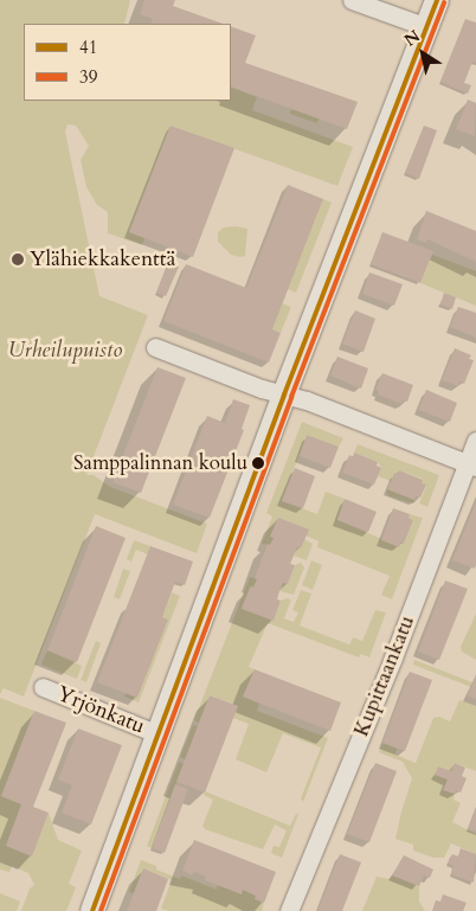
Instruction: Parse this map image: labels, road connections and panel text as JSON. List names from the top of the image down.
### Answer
{
  "streets": {
    "street": ["Kupittaankatu", "Yrjönkatu"]
  },
  "parks": ["Urheilupuisto"],
  "places": ["Ylähiekkakenttä", "Samppalinnan koulu"],
  "lines": ["transit line 41", "transit line 39"],
  "legend": ["41", "39"],
  "north": "top left"
}
